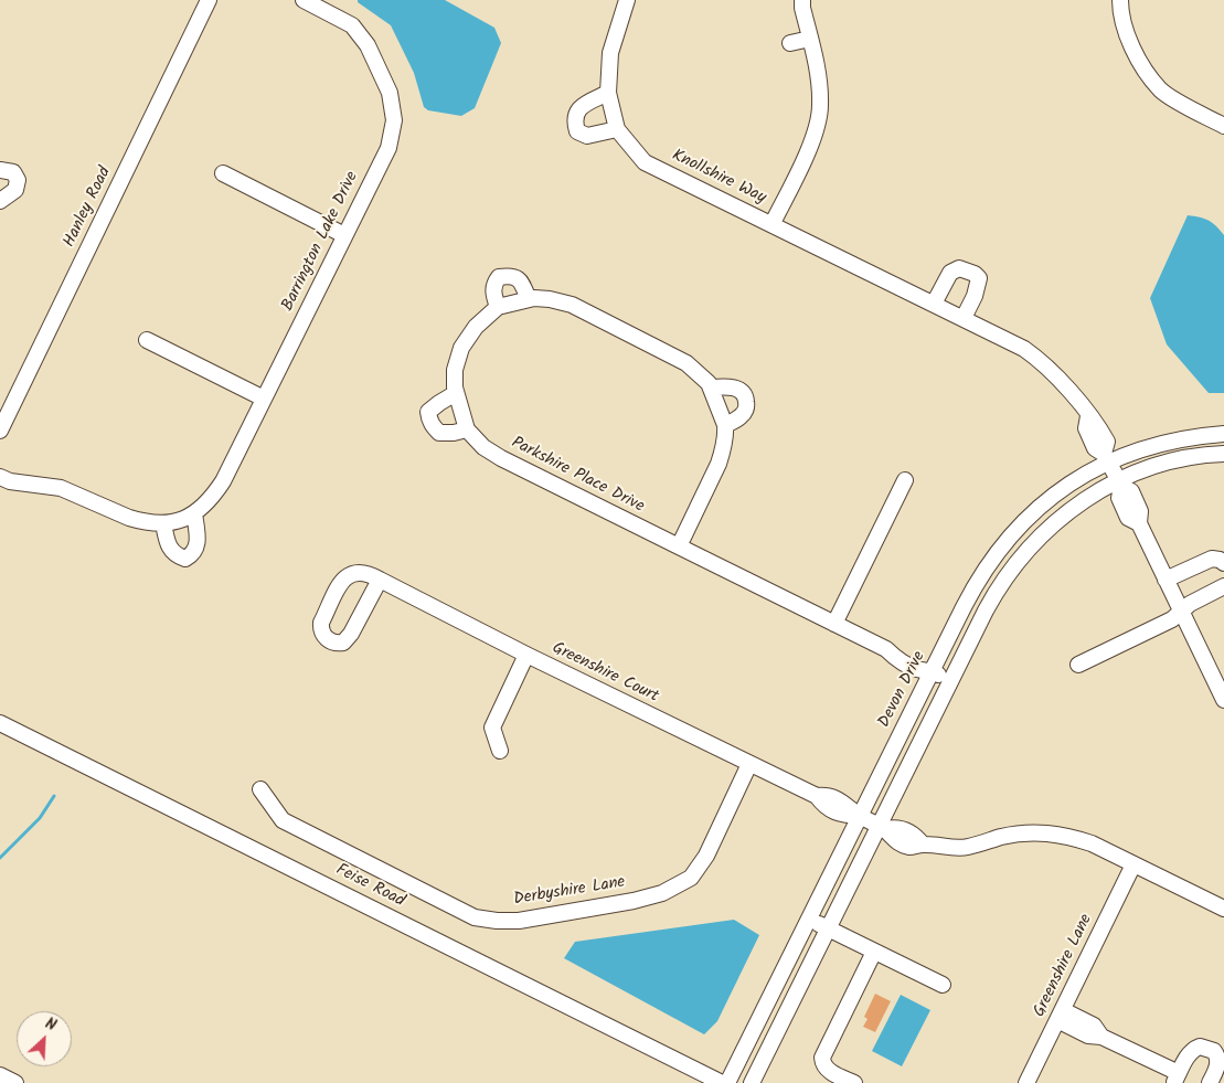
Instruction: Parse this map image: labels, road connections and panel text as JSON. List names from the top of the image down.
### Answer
{
  "streets": {
    "street": [
      "Knollshire Way",
      "Hanley Road",
      "Barrington Lake Drive",
      "Parkshire Place Drive",
      "Greenshire Court",
      "Devon Drive",
      "Feise Road",
      "Derbyshire Lane",
      "Greenshire Lane"
    ]
  },
  "crossings": [
    ["Knollshire Way", "Devon Drive"],
    ["Parkshire Place Drive", "Devon Drive"],
    ["Greenshire Court", "Devon Drive"],
    ["Greenshire Court", "Derbyshire Lane"]
  ],
  "north": "top right"
}
